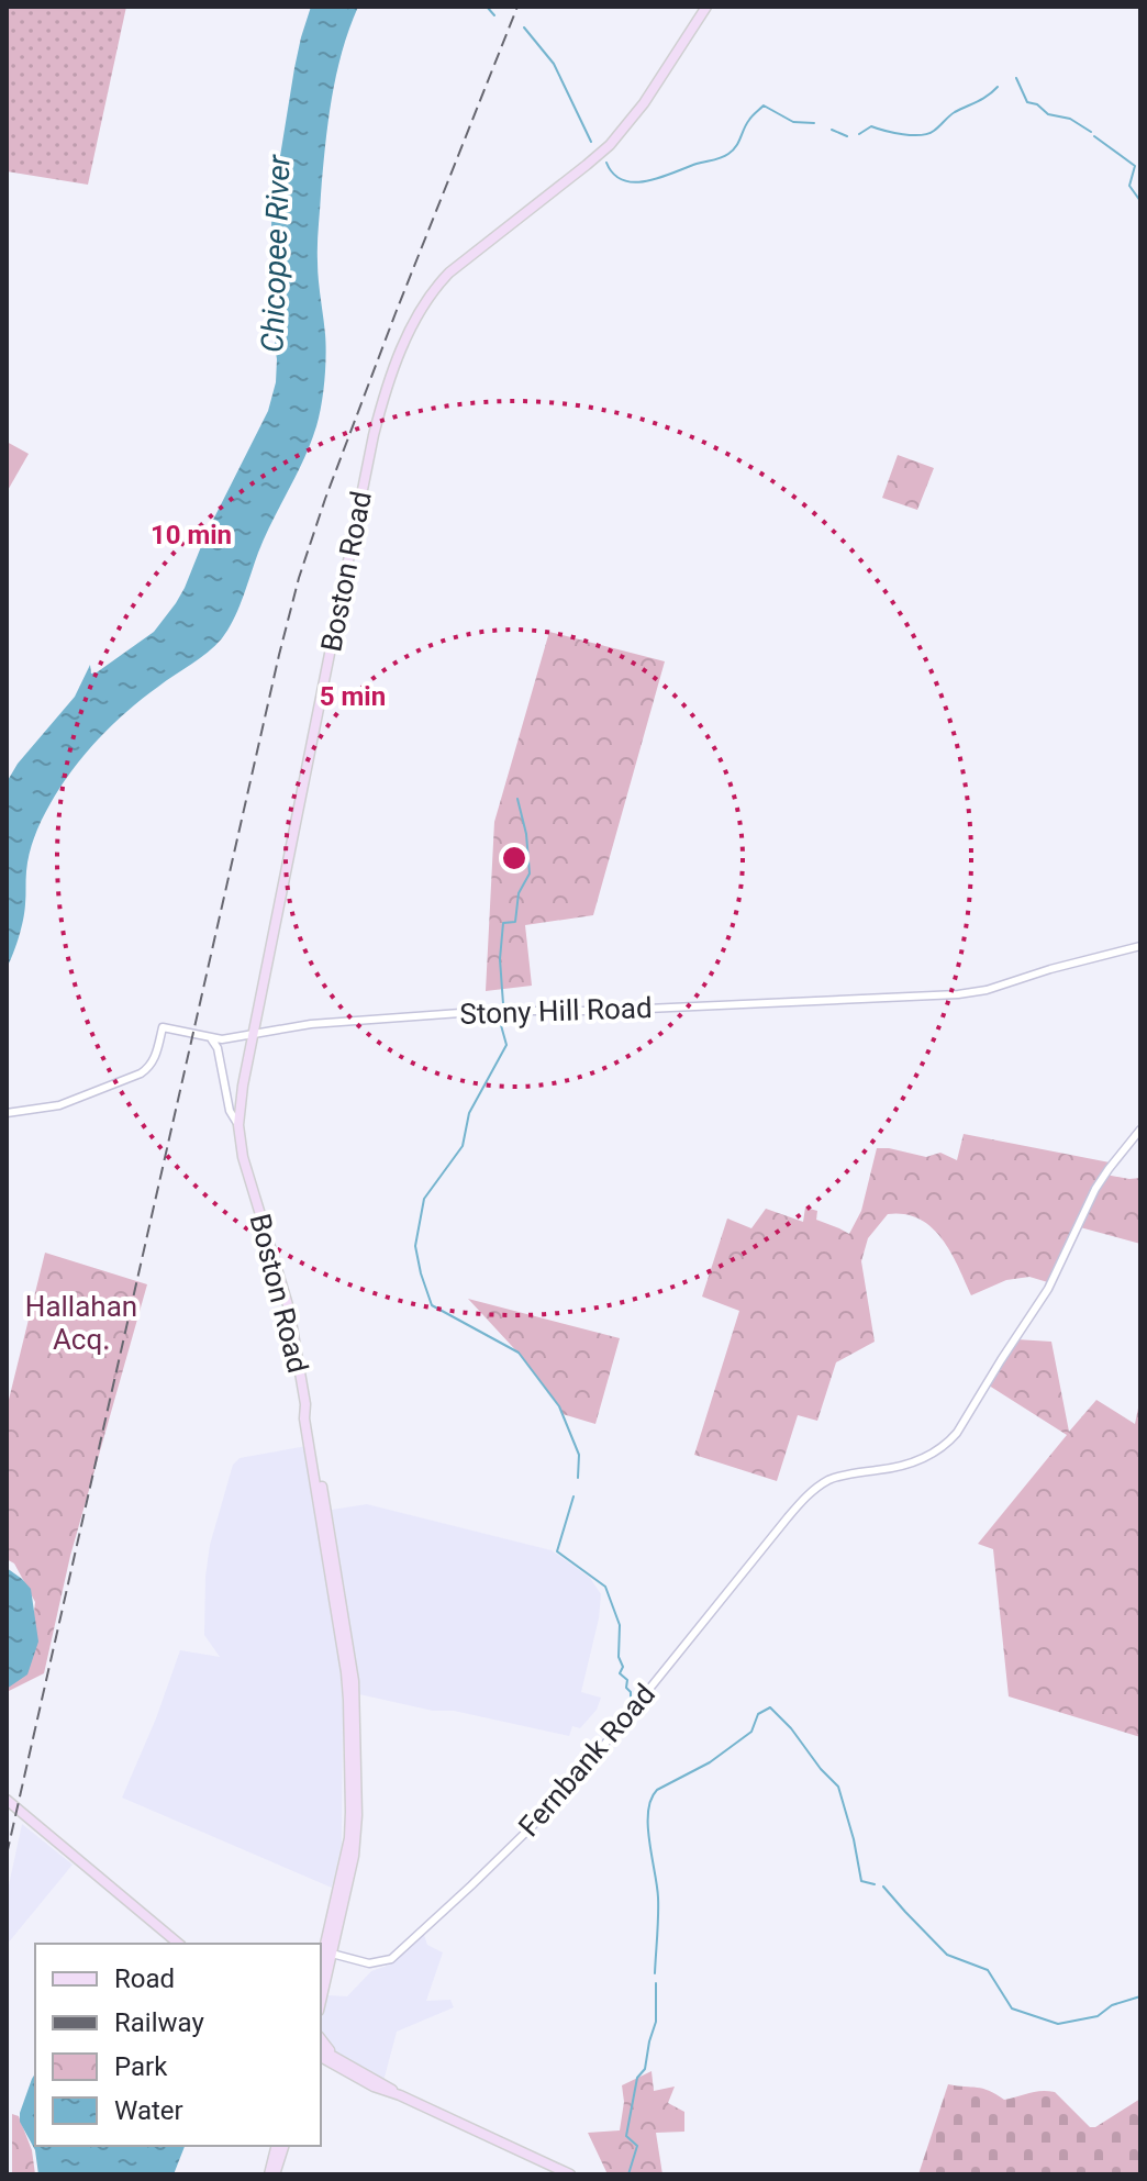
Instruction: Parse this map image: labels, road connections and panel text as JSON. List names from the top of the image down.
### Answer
{
  "streets": {
    "main road": ["Boston Road", "Stony Hill Road", "Fernbank Road"]
  },
  "crossings": [
    ["Boston Road", "Stony Hill Road"],
    ["Boston Road", "Fernbank Road"]
  ],
  "water": ["Chicopee River"],
  "parks": ["Hallahan Acq."],
  "legend": [
    "Road",
    "Railway",
    "Park",
    "Water"
  ],
  "rings": ["10 min", "5 min"]
}
